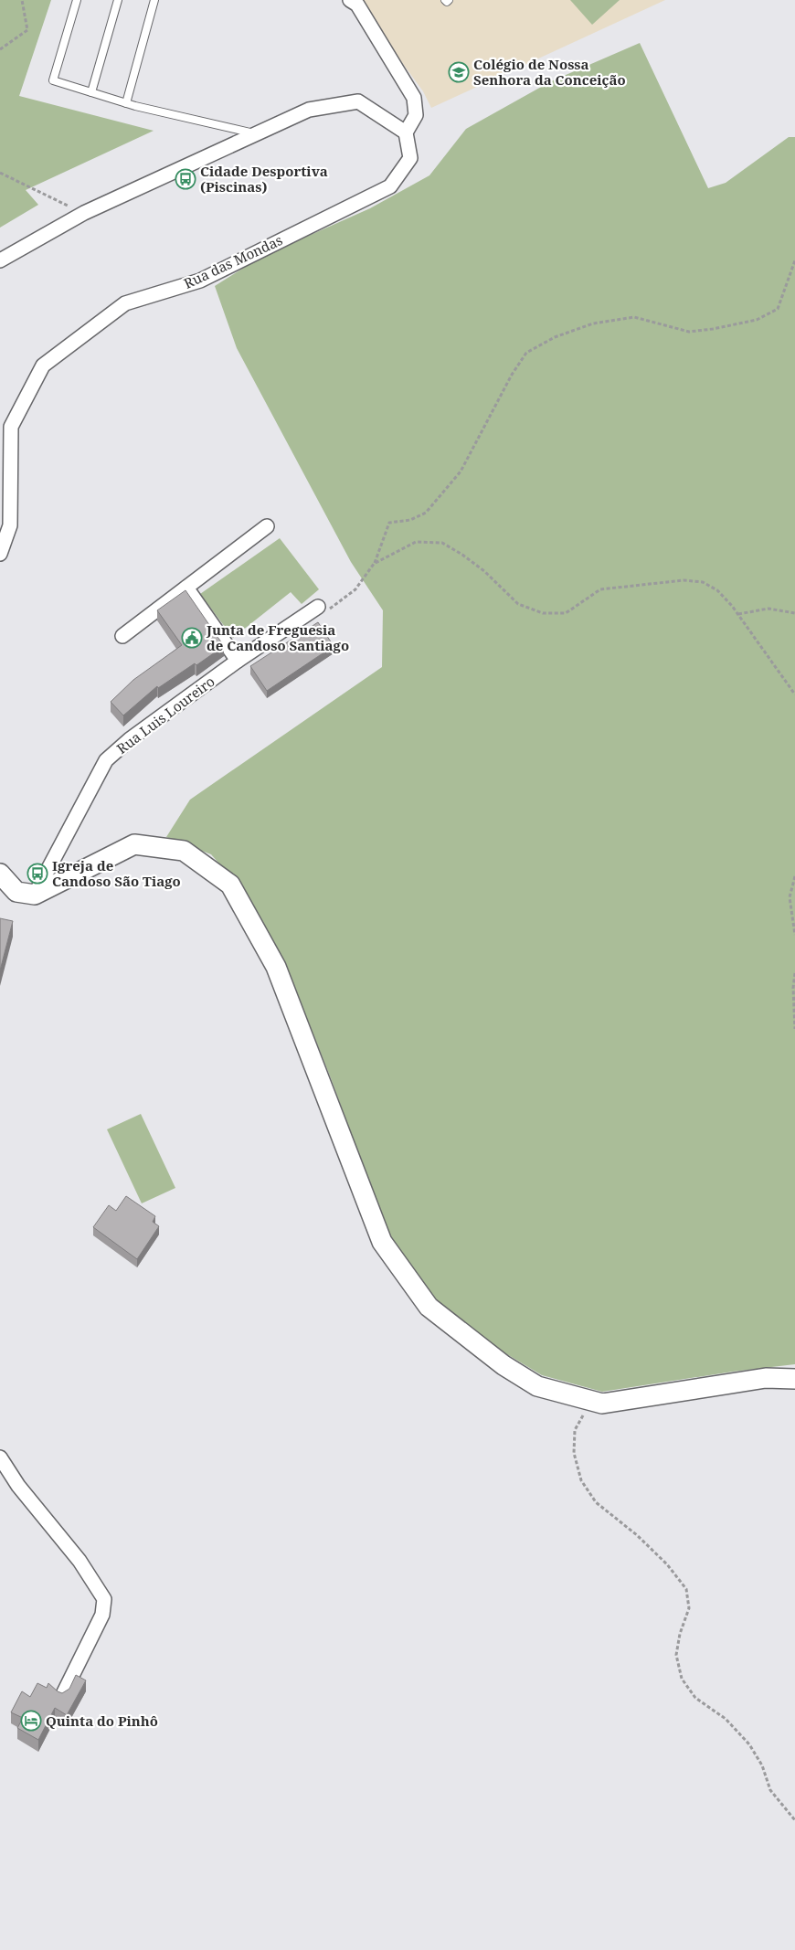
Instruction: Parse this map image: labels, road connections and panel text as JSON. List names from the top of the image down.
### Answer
{
  "streets": {
    "street": ["Rua das Mondas", "Rua Luis Loureiro"]
  },
  "places": {
    "school or university": ["Colégio de Nossa Senhora da Conceição"],
    "bus stop": ["Cidade Desportiva (Piscinas)", "Igreja de Candoso São Tiago"],
    "public building": ["Junta de Freguesia de Candoso Santiago"],
    "hotel": ["Quinta do Pinhô"]
  }
}
